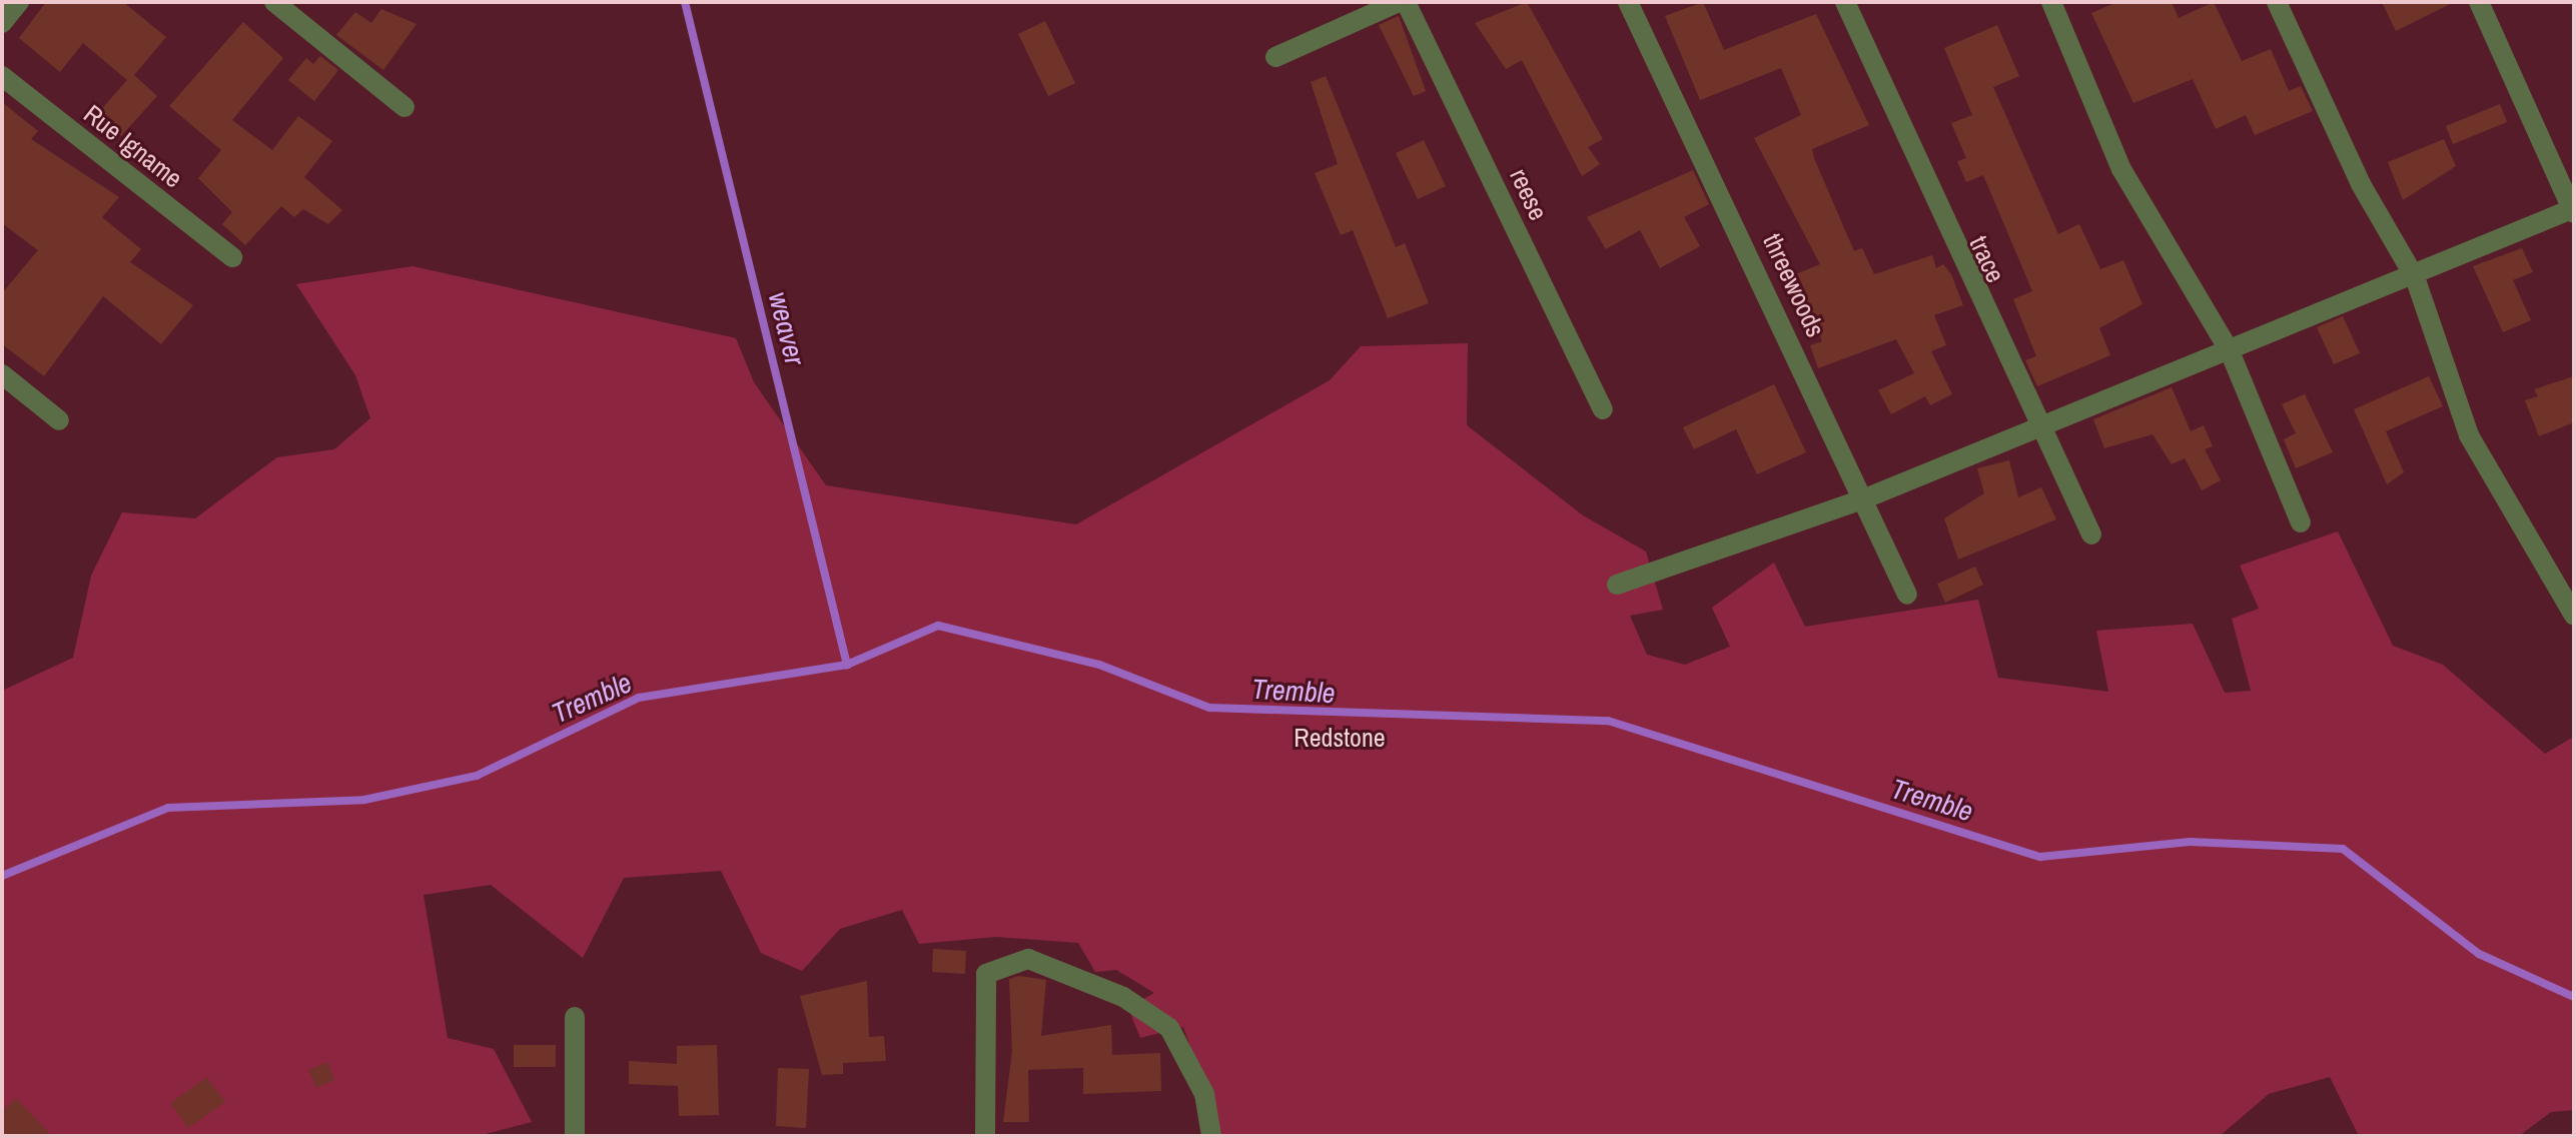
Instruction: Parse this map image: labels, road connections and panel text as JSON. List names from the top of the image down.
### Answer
{
  "streets": {
    "street": [
      "Rue Igname",
      "reese",
      "trace",
      "threewoods"
    ]
  },
  "water": ["weaver", "Tremble"],
  "parks": ["Redstone"]
}
